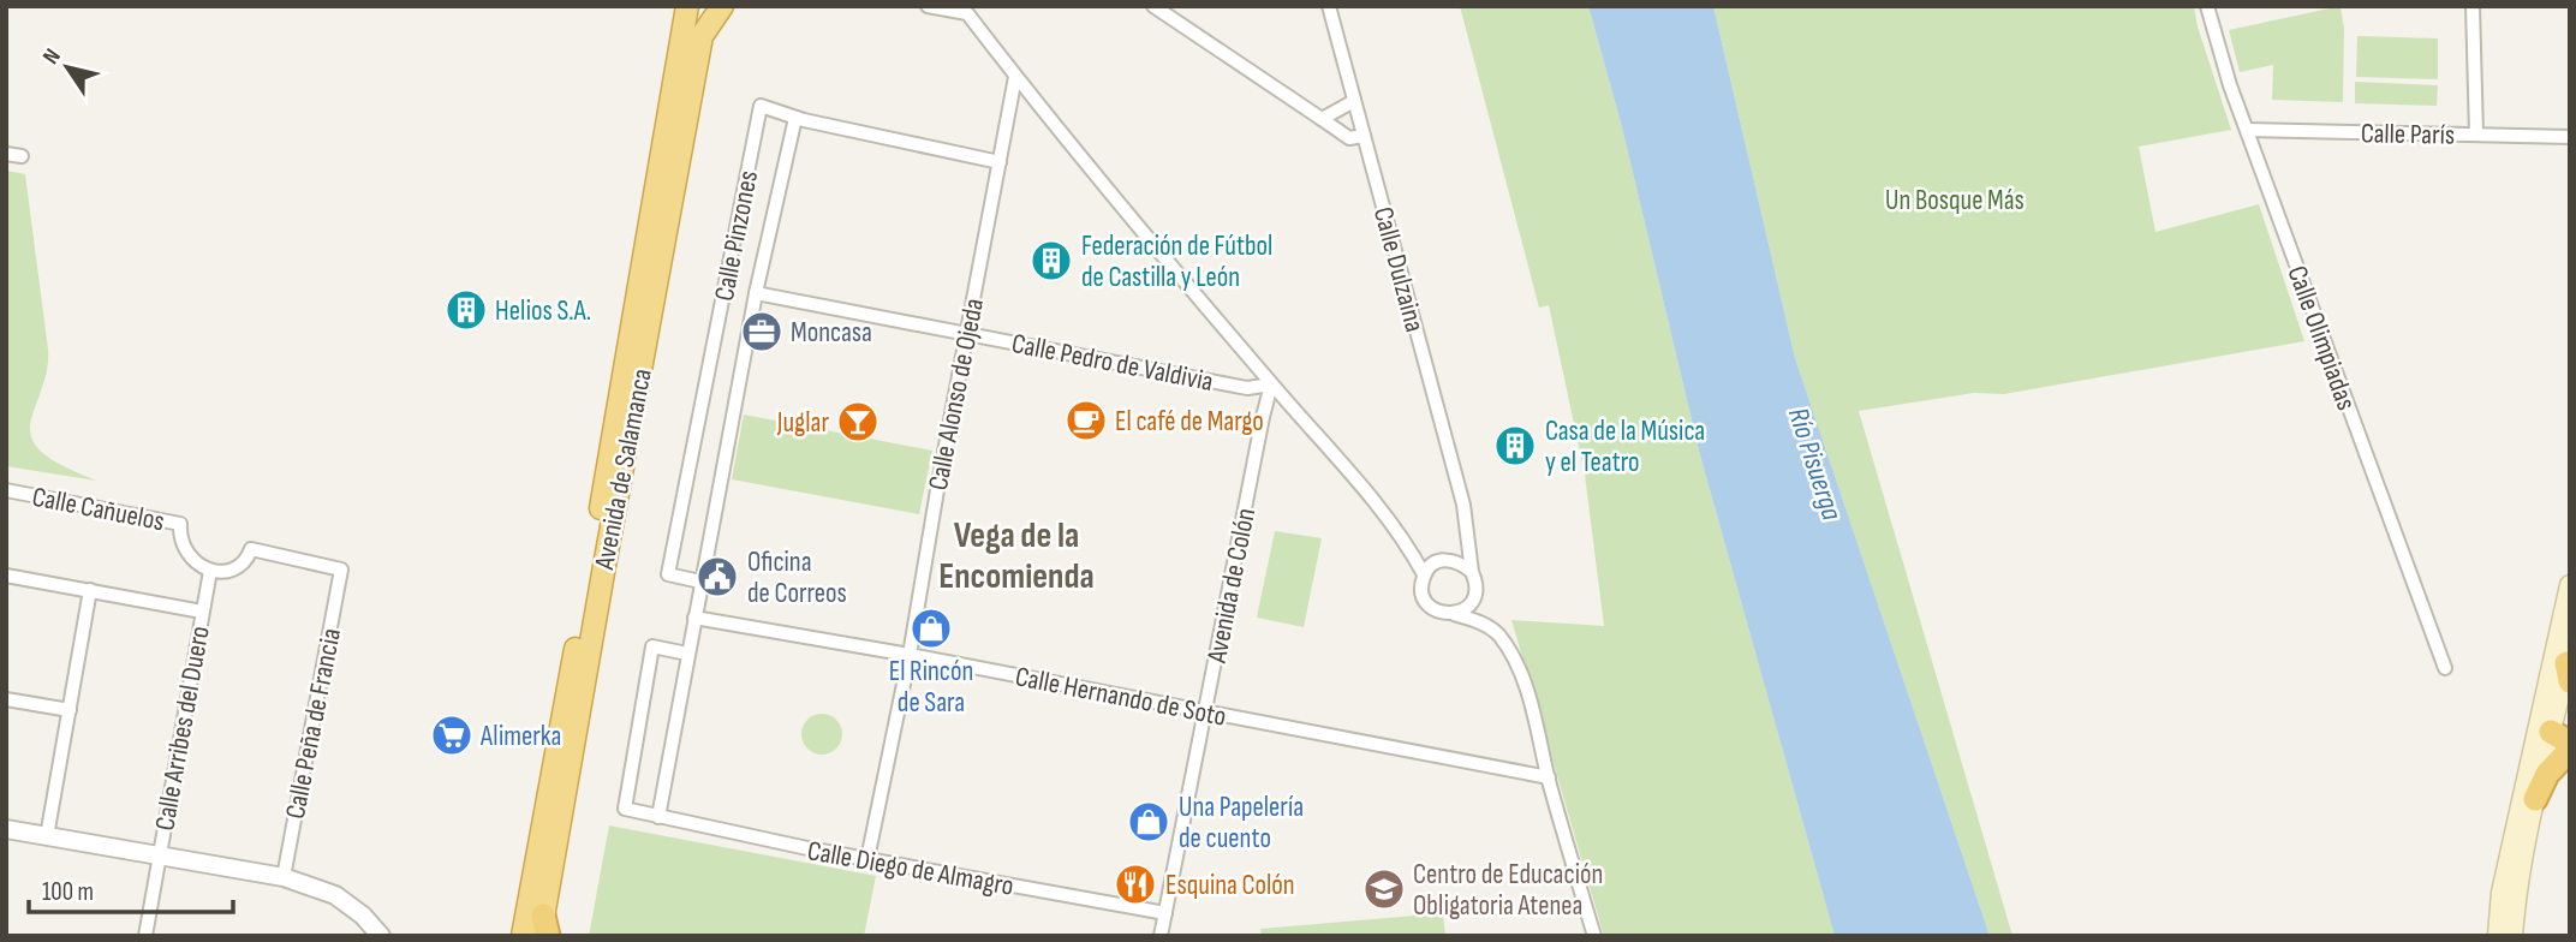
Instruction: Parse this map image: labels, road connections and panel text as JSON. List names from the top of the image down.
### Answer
{
  "streets": {
    "highway": ["Avenida de Salamanca"],
    "street": [
      "Calle París",
      "Calle Pinzones",
      "Calle Dulzaina",
      "Calle Olimpiadas",
      "Calle Pedro de Valdivia",
      "Calle Alonso de Ojeda",
      "Calle Cañuelos",
      "Avenida de Colón",
      "Calle Hernando de Soto",
      "Calle Peña de Francia",
      "Calle Arribes del Duero",
      "Calle Diego de Almagro"
    ]
  },
  "crossings": [
    ["Calle París", "Calle Olimpiadas"],
    ["Calle Pinzones", "Calle Alonso de Ojeda"],
    ["Calle Pedro de Valdivia", "Calle Alonso de Ojeda"],
    ["Calle Pedro de Valdivia", "Avenida de Colón"],
    ["Calle Alonso de Ojeda", "Calle Hernando de Soto"],
    ["Calle Alonso de Ojeda", "Calle Diego de Almagro"],
    ["Calle Cañuelos", "Calle Peña de Francia"],
    ["Calle Cañuelos", "Calle Arribes del Duero"],
    ["Avenida de Colón", "Calle Hernando de Soto"],
    ["Avenida de Colón", "Calle Diego de Almagro"],
    ["Calle Peña de Francia", "Calle Arribes del Duero"]
  ],
  "districts": ["Vega de la Encomienda"],
  "water": ["Río Pisuerga"],
  "parks": ["Un Bosque Más"],
  "places": {
    "building": ["Federación de Fútbol de Castilla y León", "Helios S.A.", "Casa de la Música y el Teatro"],
    "office": ["Moncasa"],
    "cafe": ["El café de Margo"],
    "bar": ["Juglar"],
    "public building": ["Oficina de Correos"],
    "shop": ["El Rincón de Sara", "Una Papelería de cuento"],
    "supermarket": ["Alimerka"],
    "restaurant": ["Esquina Colón"],
    "school or university": ["Centro de Educación Obligatoria Atenea"]
  },
  "scale_bar": "100 m",
  "north": "top left"
}
